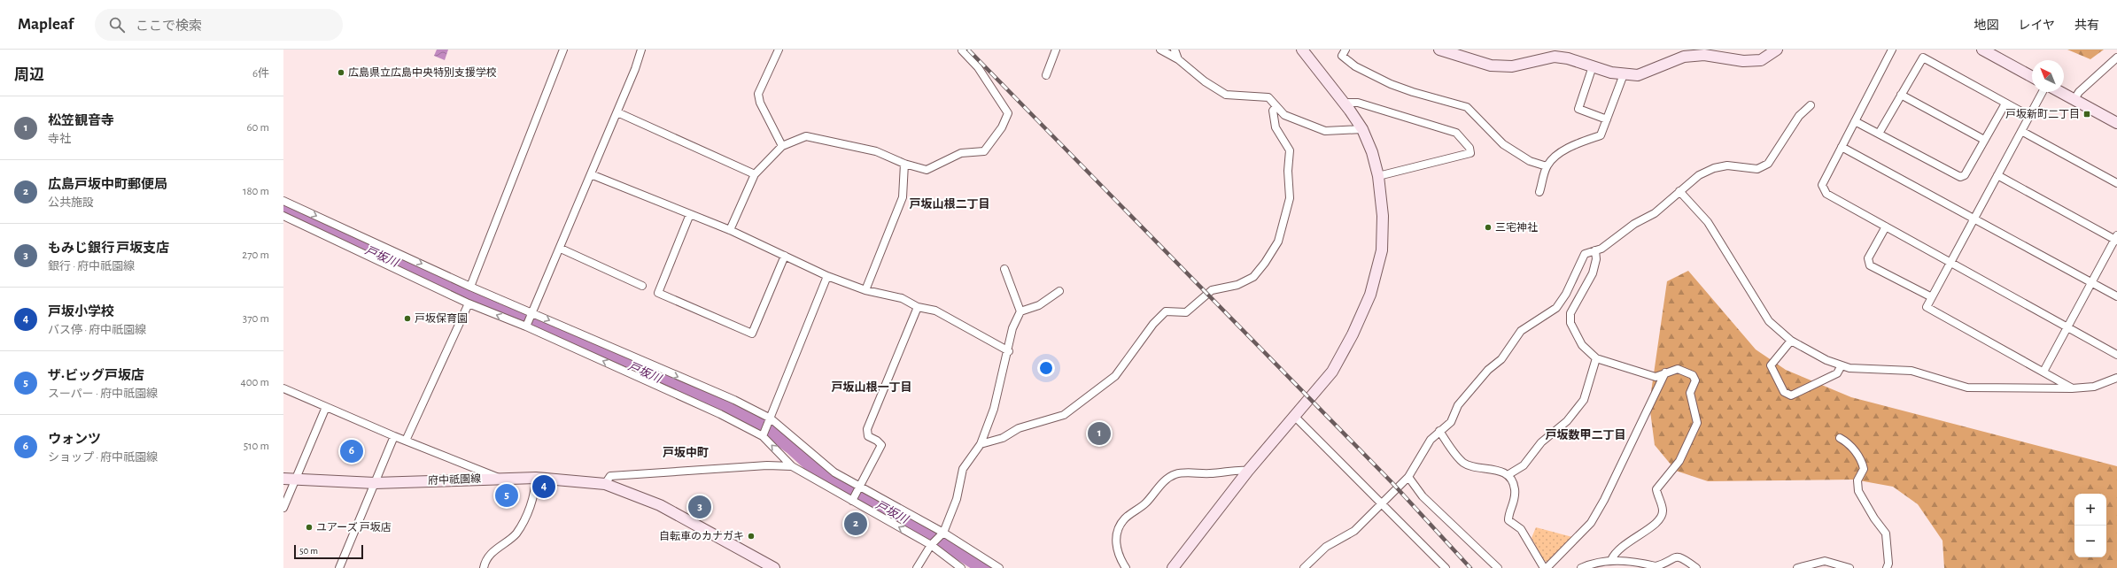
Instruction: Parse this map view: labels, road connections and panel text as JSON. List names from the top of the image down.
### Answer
{
  "streets": {
    "street": ["府中祇園線"]
  },
  "districts": [
    "戸坂山根二丁目",
    "戸坂山根一丁目",
    "戸坂数甲二丁目",
    "戸坂中町"
  ],
  "water": ["戸坂川"],
  "places": {
    "other": [
      "広島県立広島中央特別支援学校",
      "三宅神社",
      "戸坂保育園",
      "ユアーズ 戸坂店",
      "自転車のカナガキ"
    ],
    "transit": ["戸坂新町二丁目"]
  },
  "scale_bar": "50 m",
  "north": "top left",
  "page": {
    "header": "Mapleaf",
    "search": "ここで検索",
    "nav": ["地図", "レイヤ", "共有"],
    "heading": ["周辺", "6件"],
    "list": [
      {
        "mark": "1",
        "name": "松笠観音寺",
        "note": "寺社",
        "value": "60 m"
      },
      {
        "mark": "2",
        "name": "広島戸坂中町郵便局",
        "note": "公共施設",
        "value": "180 m"
      },
      {
        "mark": "3",
        "name": "もみじ銀行 戸坂支店",
        "note": "銀行 · 府中祇園線",
        "value": "270 m"
      },
      {
        "mark": "4",
        "name": "戸坂小学校",
        "note": "バス停 · 府中祇園線",
        "value": "370 m"
      },
      {
        "mark": "5",
        "name": "ザ•ビッグ戸坂店",
        "note": "スーパー · 府中祇園線",
        "value": "400 m"
      },
      {
        "mark": "6",
        "name": "ウォンツ",
        "note": "ショップ · 府中祇園線",
        "value": "510 m"
      }
    ],
    "pins": [
      "1",
      "6",
      "4",
      "5",
      "3",
      "2"
    ],
    "map_buttons": ["+", "−"],
    "scale": "50 m"
  }
}
